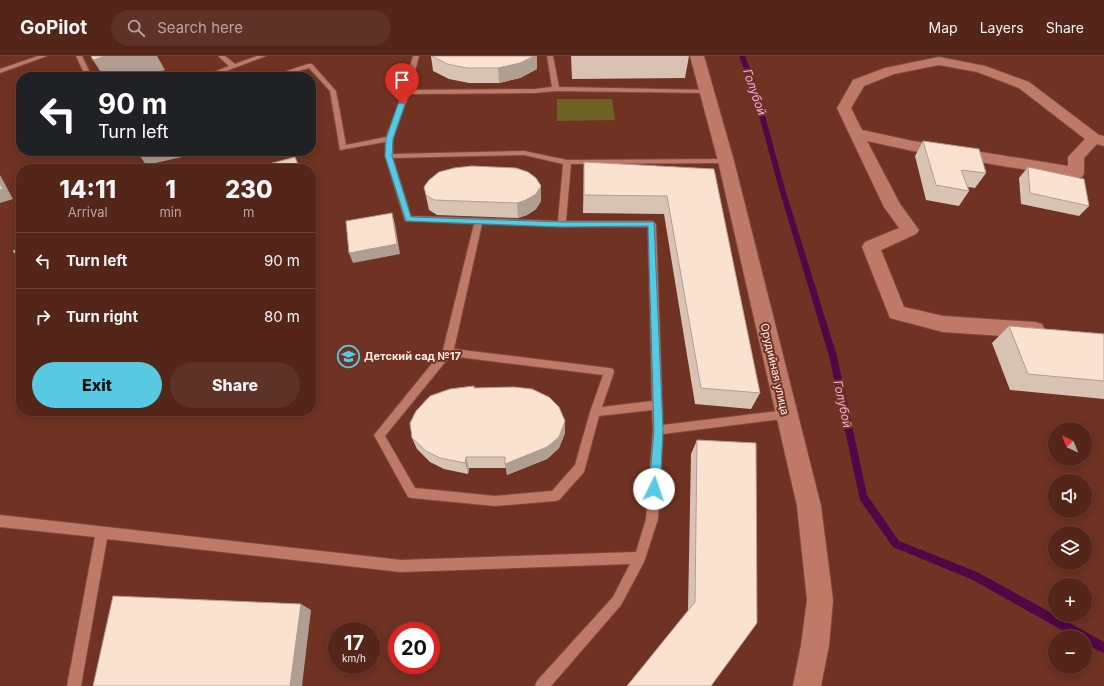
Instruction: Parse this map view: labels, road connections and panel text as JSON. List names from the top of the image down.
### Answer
{
  "streets": {
    "street": ["Орудийная улица"]
  },
  "water": ["Голубой"],
  "places": {
    "school or university": ["Детский сад №17"]
  },
  "north": "top left",
  "page": {
    "header": "GoPilot",
    "search": "Search here",
    "nav": ["Map", "Layers", "Share"],
    "turn": ["90 m", "Turn left"],
    "eta": [
      "14:11",
      "Arrival",
      "1",
      "min",
      "230",
      "m"
    ],
    "list": [
      {
        "name": "Turn left",
        "value": "90 m"
      },
      {
        "name": "Turn right",
        "value": "80 m"
      }
    ],
    "buttons": ["Exit", "Share"],
    "map_buttons": ["+", "−"],
    "speed": "17 km/h",
    "limit": "20"
  }
}
